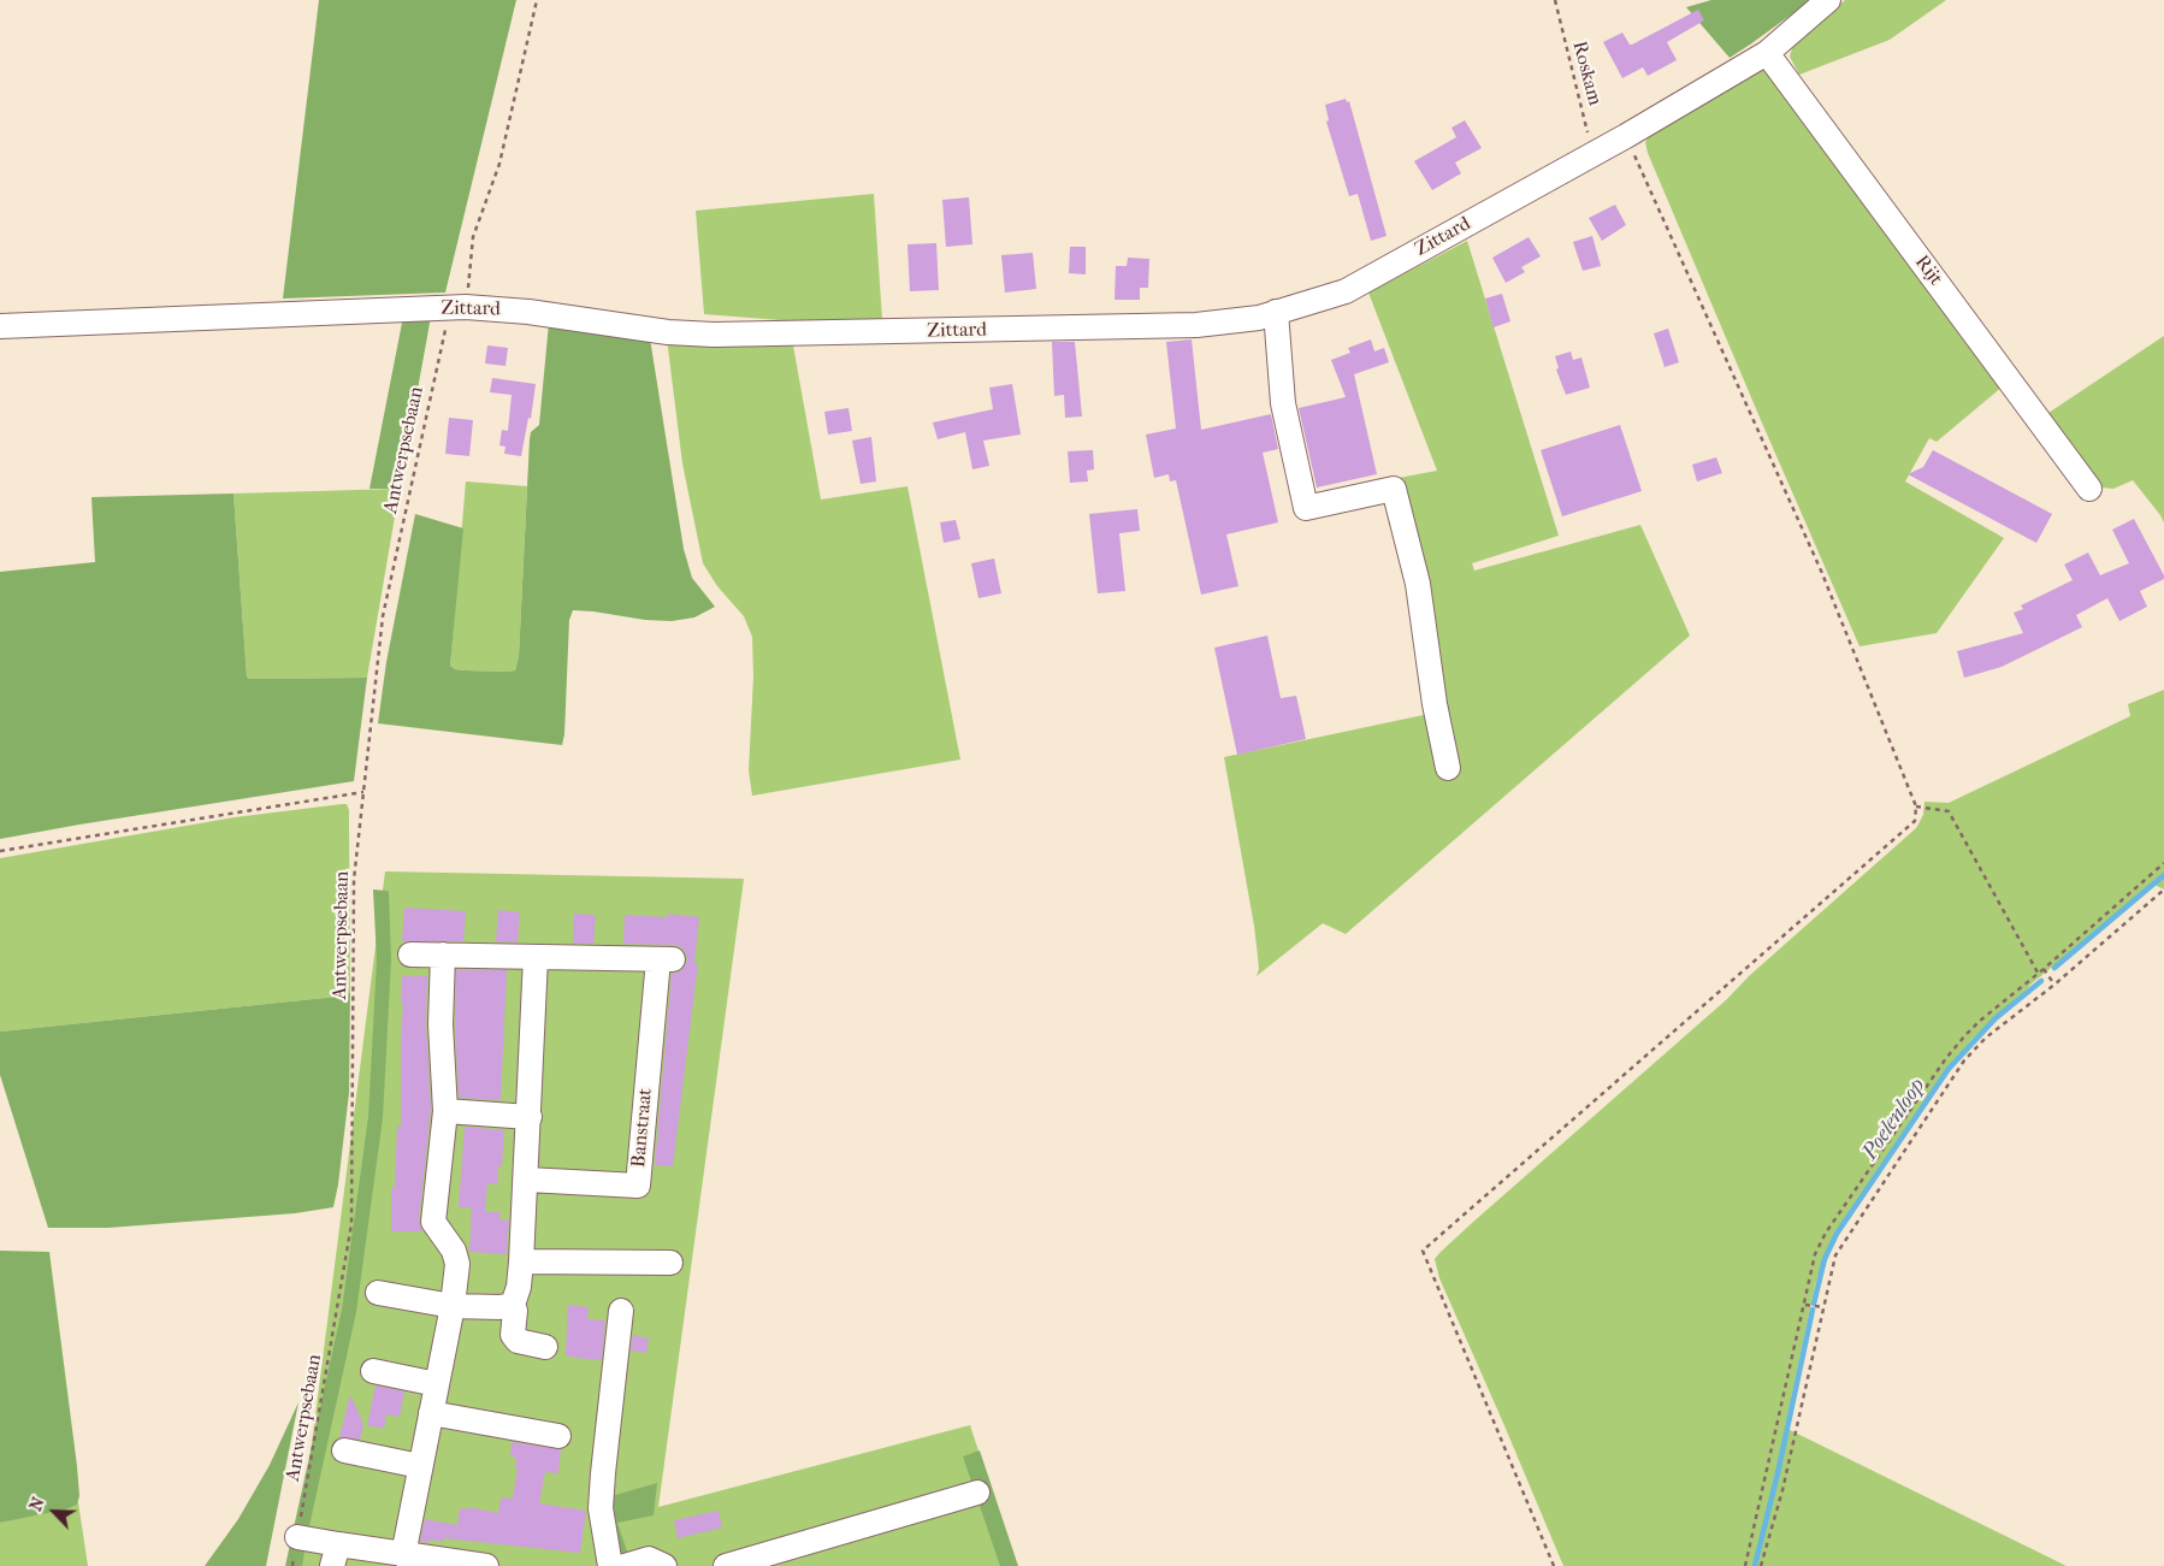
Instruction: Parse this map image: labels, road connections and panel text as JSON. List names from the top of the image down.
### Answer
{
  "streets": {
    "street": ["Zittard", "Rijt", "Banstraat"],
    "path": ["Roskam", "Antwerpsebaan"]
  },
  "crossings": [
    ["Roskam", "Zittard"],
    ["Zittard", "Rijt"],
    ["Zittard", "Antwerpsebaan"]
  ],
  "water": ["Poelenloop"],
  "north": "top left"
}
